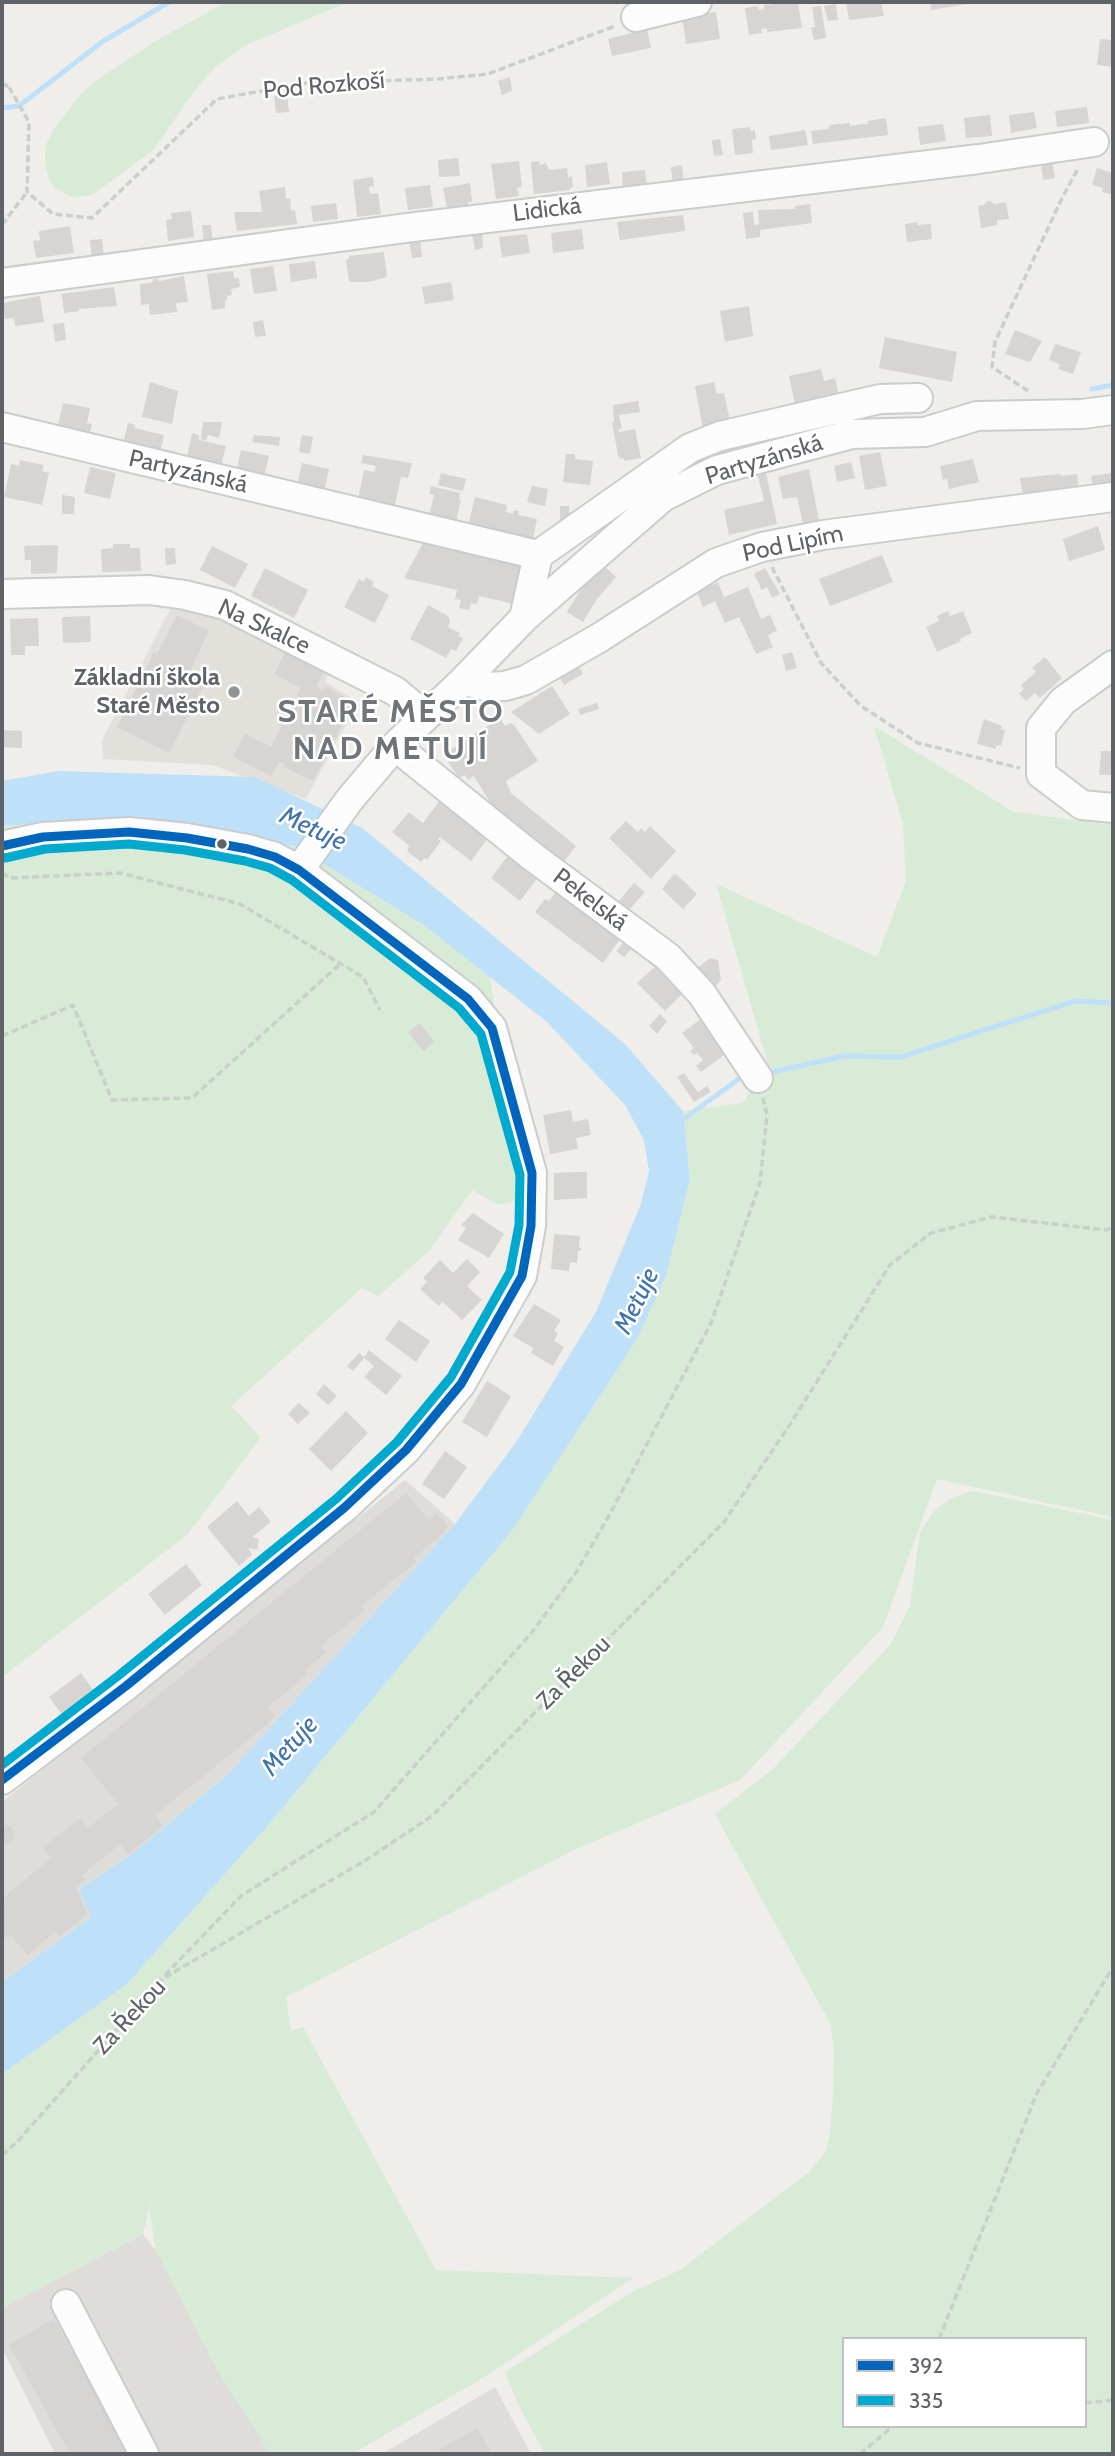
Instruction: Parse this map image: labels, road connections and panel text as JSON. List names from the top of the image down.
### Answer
{
  "streets": {
    "street": [
      "Lidická",
      "Partyzánská",
      "Pod Lipím",
      "Na Skalce",
      "Pekelská"
    ],
    "path": ["Pod Rozkoší", "Za Řekou"]
  },
  "crossings": [
    ["Partyzánská", "Pod Lipím"],
    ["Partyzánská", "Na Skalce"],
    ["Partyzánská", "Pekelská"]
  ],
  "districts": ["STARÉ MĚSTO NAD METUJÍ"],
  "water": ["Metuje"],
  "places": ["Základní škola Staré Město"],
  "lines": ["transit line 392", "transit line 335"],
  "legend": ["392", "335"]
}
